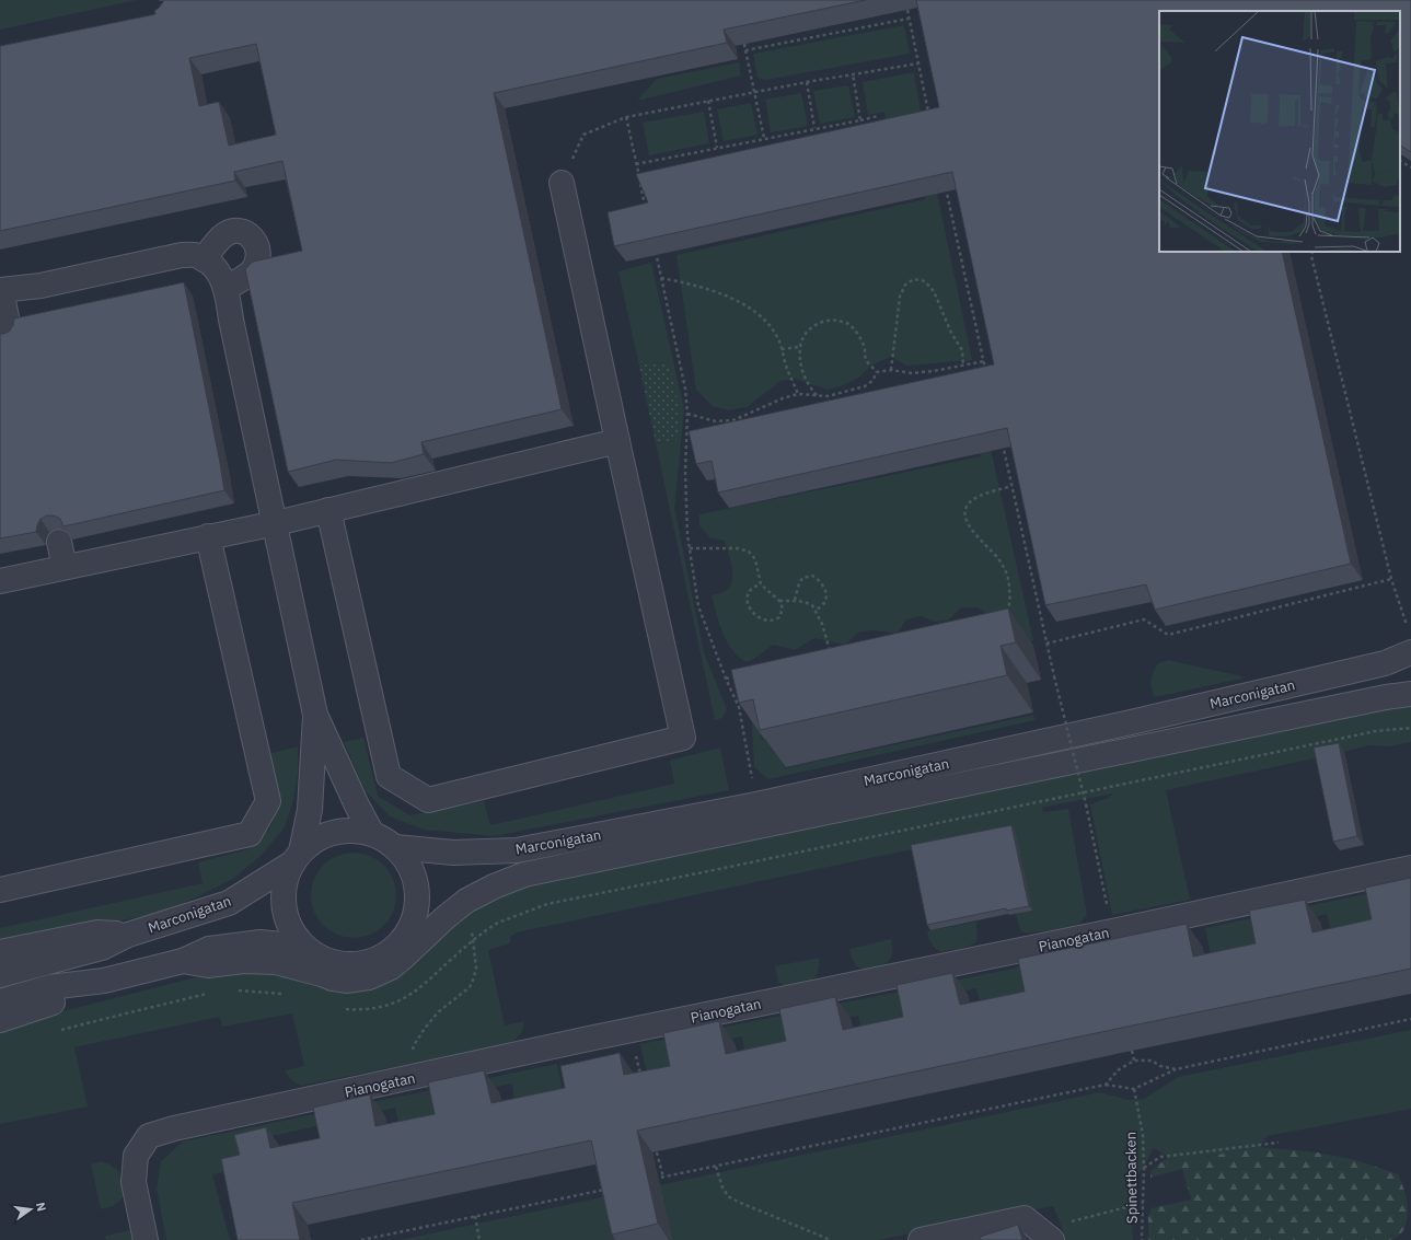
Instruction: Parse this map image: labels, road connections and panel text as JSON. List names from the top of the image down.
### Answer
{
  "streets": {
    "street": ["Marconigatan", "Pianogatan"],
    "path": ["Spinettbacken"]
  },
  "north": "right"
}
